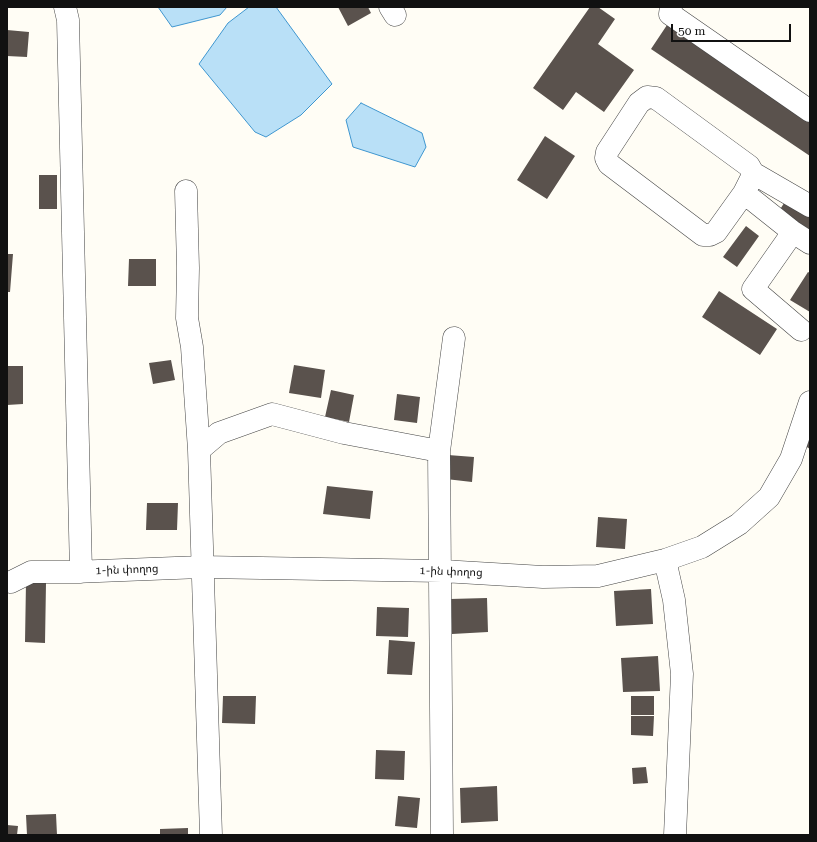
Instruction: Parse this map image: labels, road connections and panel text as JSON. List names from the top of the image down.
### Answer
{
  "streets": {
    "street": ["1-ին փողոց"]
  },
  "scale_bar": "50 m"
}
